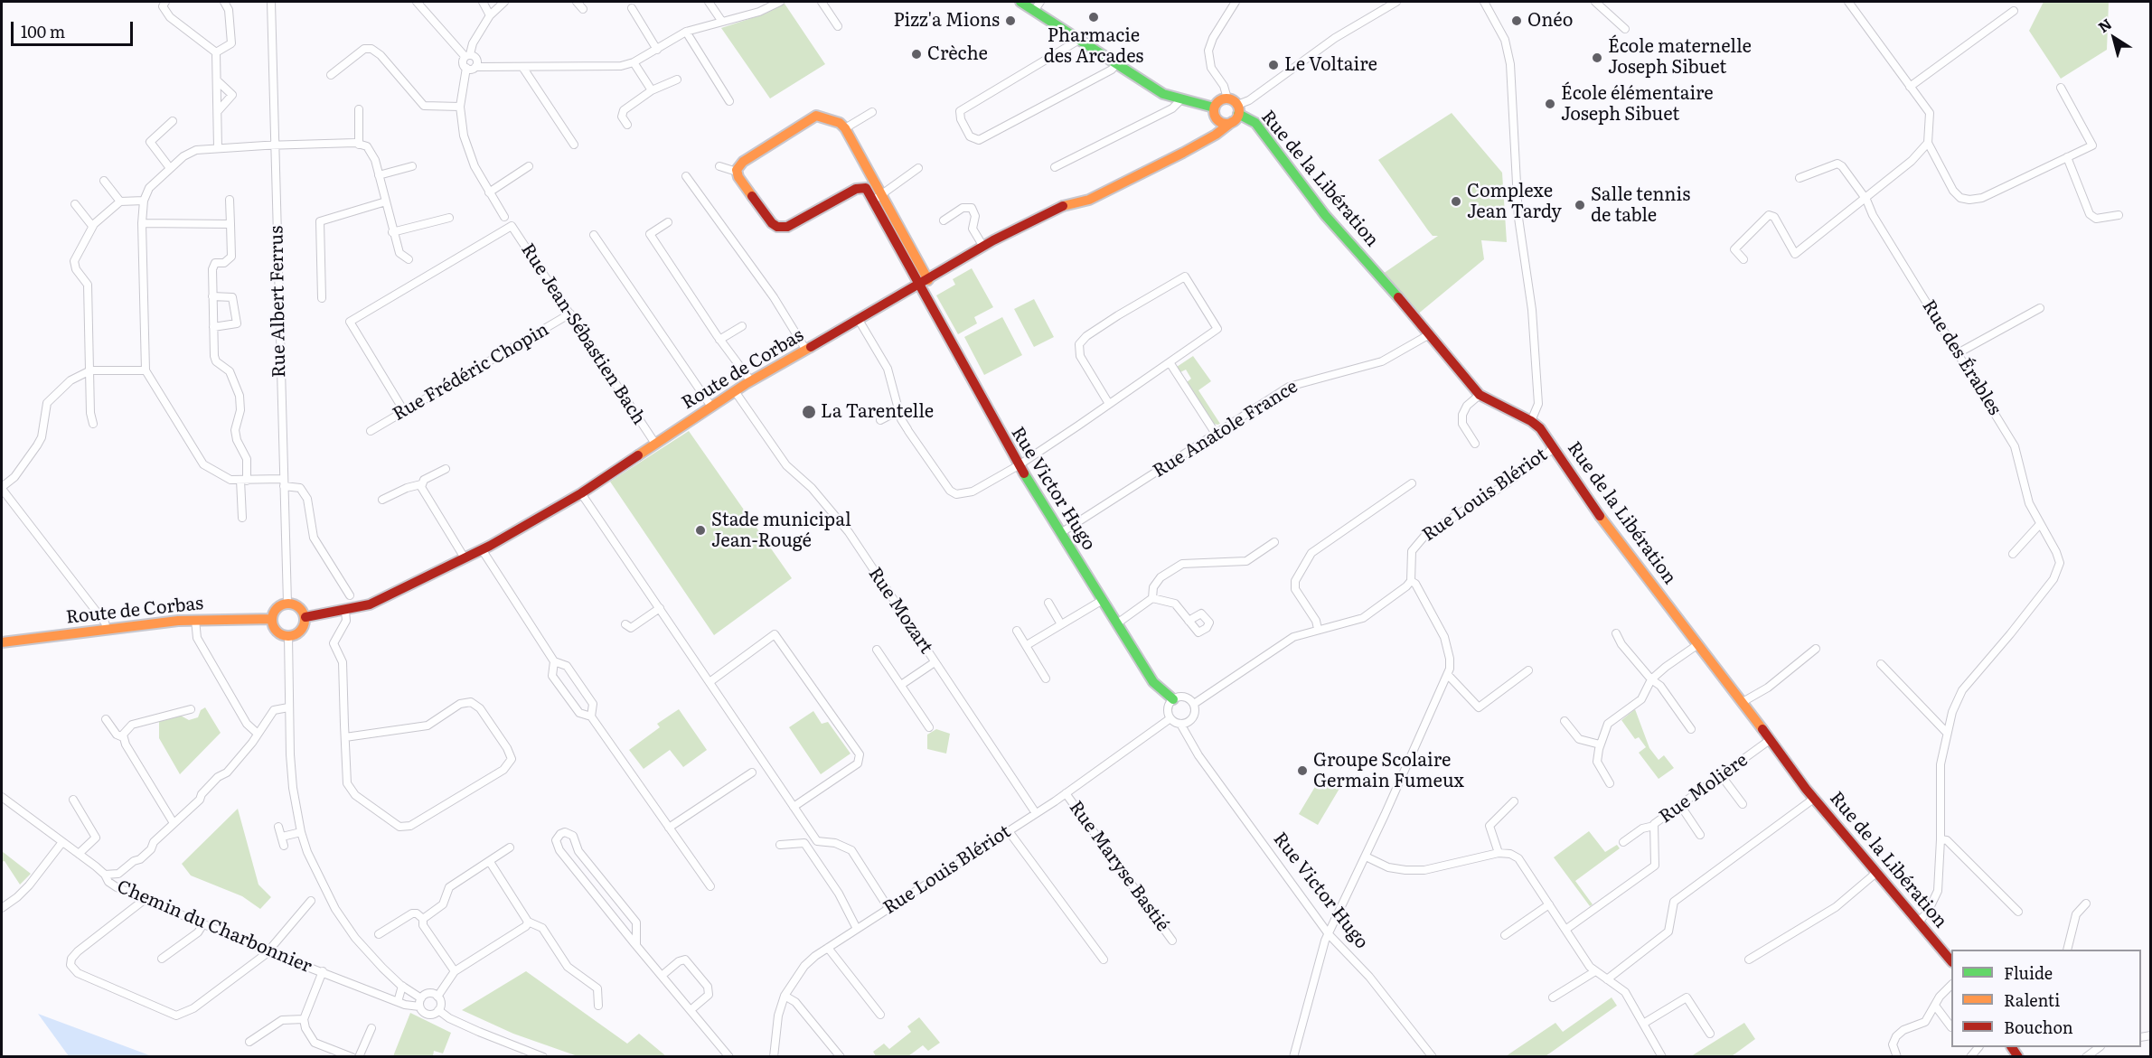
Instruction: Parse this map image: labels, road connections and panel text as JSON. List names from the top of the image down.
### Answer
{
  "streets": {
    "street": [
      "Rue de la Libération",
      "Rue Albert Ferrus",
      "Rue Jean-Sébastien Bach",
      "Rue des Érables",
      "Route de Corbas",
      "Rue Frédéric Chopin",
      "Rue Anatole France",
      "Rue Victor Hugo",
      "Rue Louis Blériot",
      "Rue Mozart",
      "Rue Molière",
      "Rue Maryse Bastié",
      "Chemin du Charbonnier"
    ]
  },
  "crossings": [
    ["Rue de la Libération", "Route de Corbas"],
    ["Rue de la Libération", "Rue Anatole France"],
    ["Rue de la Libération", "Rue Louis Blériot"],
    ["Rue de la Libération", "Rue Molière"],
    ["Rue Albert Ferrus", "Route de Corbas"],
    ["Rue Jean-Sébastien Bach", "Route de Corbas"],
    ["Rue Jean-Sébastien Bach", "Rue Frédéric Chopin"],
    ["Route de Corbas", "Rue Victor Hugo"],
    ["Route de Corbas", "Rue Mozart"],
    ["Rue Anatole France", "Rue Victor Hugo"],
    ["Rue Victor Hugo", "Rue Louis Blériot"],
    ["Rue Louis Blériot", "Rue Mozart"],
    ["Rue Louis Blériot", "Rue Maryse Bastié"]
  ],
  "places": [
    "Pharmacie des Arcades",
    "Pizz'a Mions",
    "Onéo",
    "Crèche",
    "École maternelle Joseph Sibuet",
    "Le Voltaire",
    "École élémentaire Joseph Sibuet",
    "Complexe Jean Tardy",
    "Salle tennis de table",
    "La Tarentelle",
    "Stade municipal Jean-Rougé",
    "Groupe Scolaire Germain Fumeux"
  ],
  "legend": ["Fluide", "Ralenti", "Bouchon"],
  "scale_bar": "100 m",
  "north": "top left"
}
